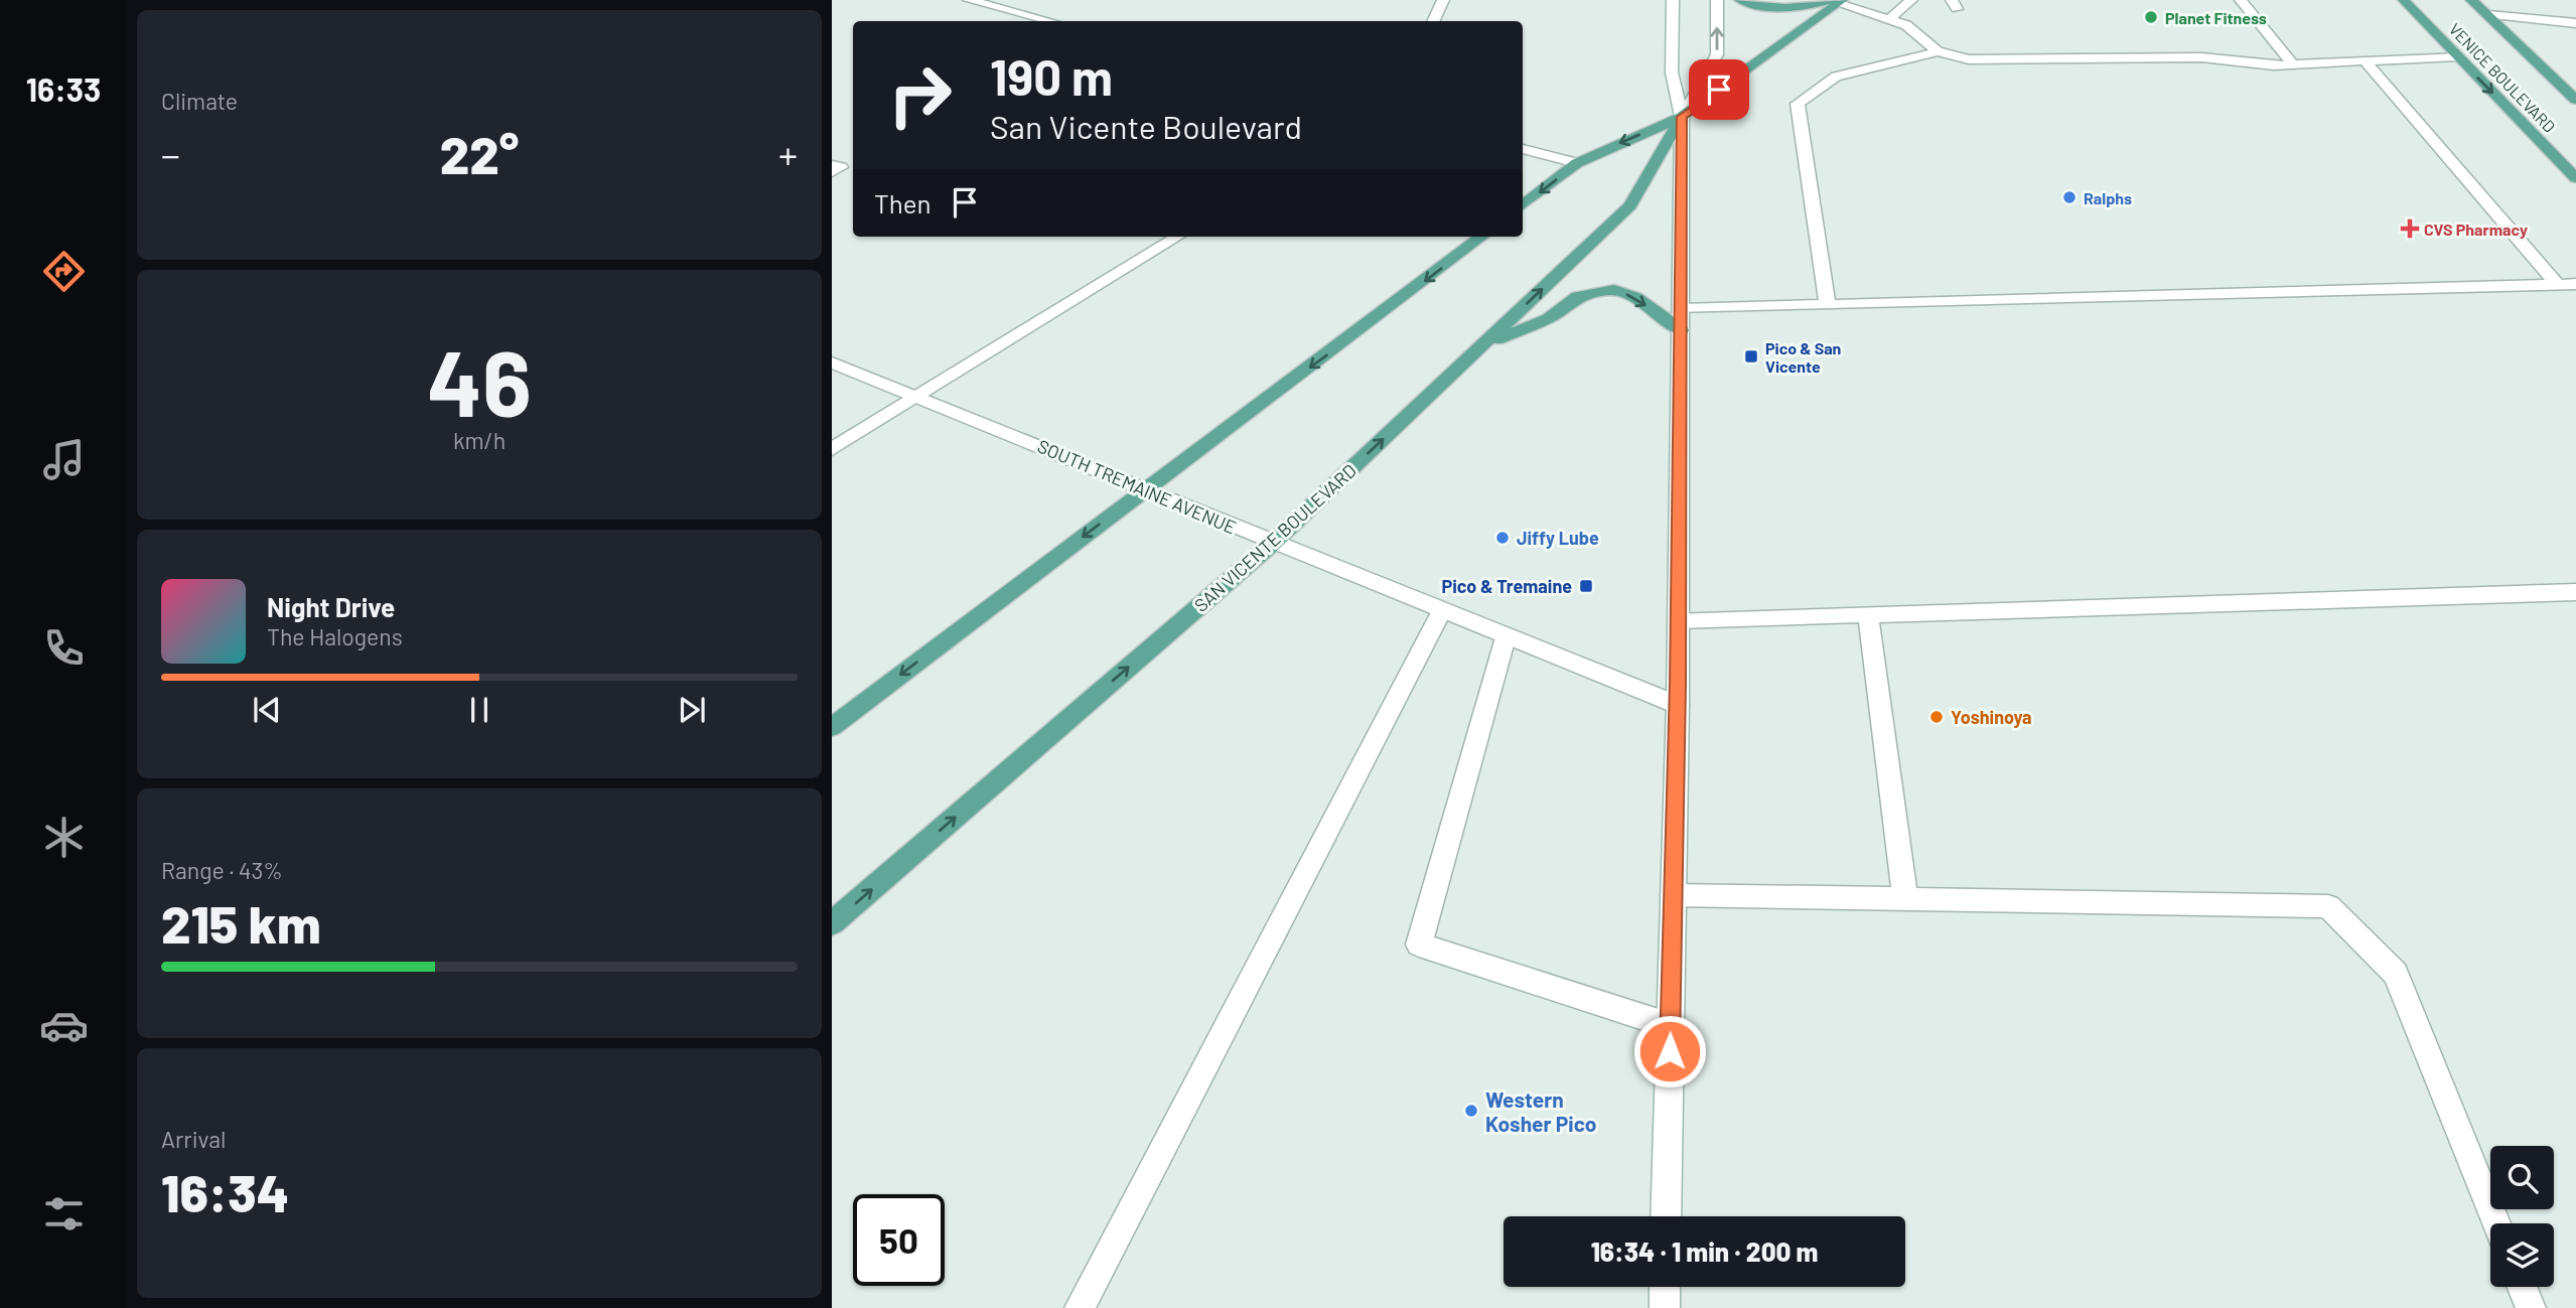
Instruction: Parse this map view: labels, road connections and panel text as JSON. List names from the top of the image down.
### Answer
{
  "streets": {
    "main road": ["VENICE BOULEVARD", "SOUTH TREMAINE AVENUE", "SAN VICENTE BOULEVARD"]
  },
  "crossings": [
    ["SOUTH TREMAINE AVENUE", "SAN VICENTE BOULEVARD"]
  ],
  "places": {
    "other": [
      "Planet Fitness",
      "Ralphs",
      "Jiffy Lube",
      "Yoshinoya",
      "Western Kosher Pico"
    ],
    "health": ["CVS Pharmacy"],
    "transit": ["Pico & San Vicente", "Pico & Tremaine"]
  },
  "page": {
    "tabs": "16:33",
    "tile": [
      "Climate",
      ["46", "km/h"],
      ["Range · 43%", "215 km"],
      ["Arrival", "16:34"]
    ],
    "turn": ["190 m", "San Vicente Boulevard"],
    "heat": ["−", "22°", "+"],
    "then": "Then",
    "song": ["Night Drive", "The Halogens"],
    "limit": "50",
    "trip": "16:34 · 1 min · 200 m"
  }
}
